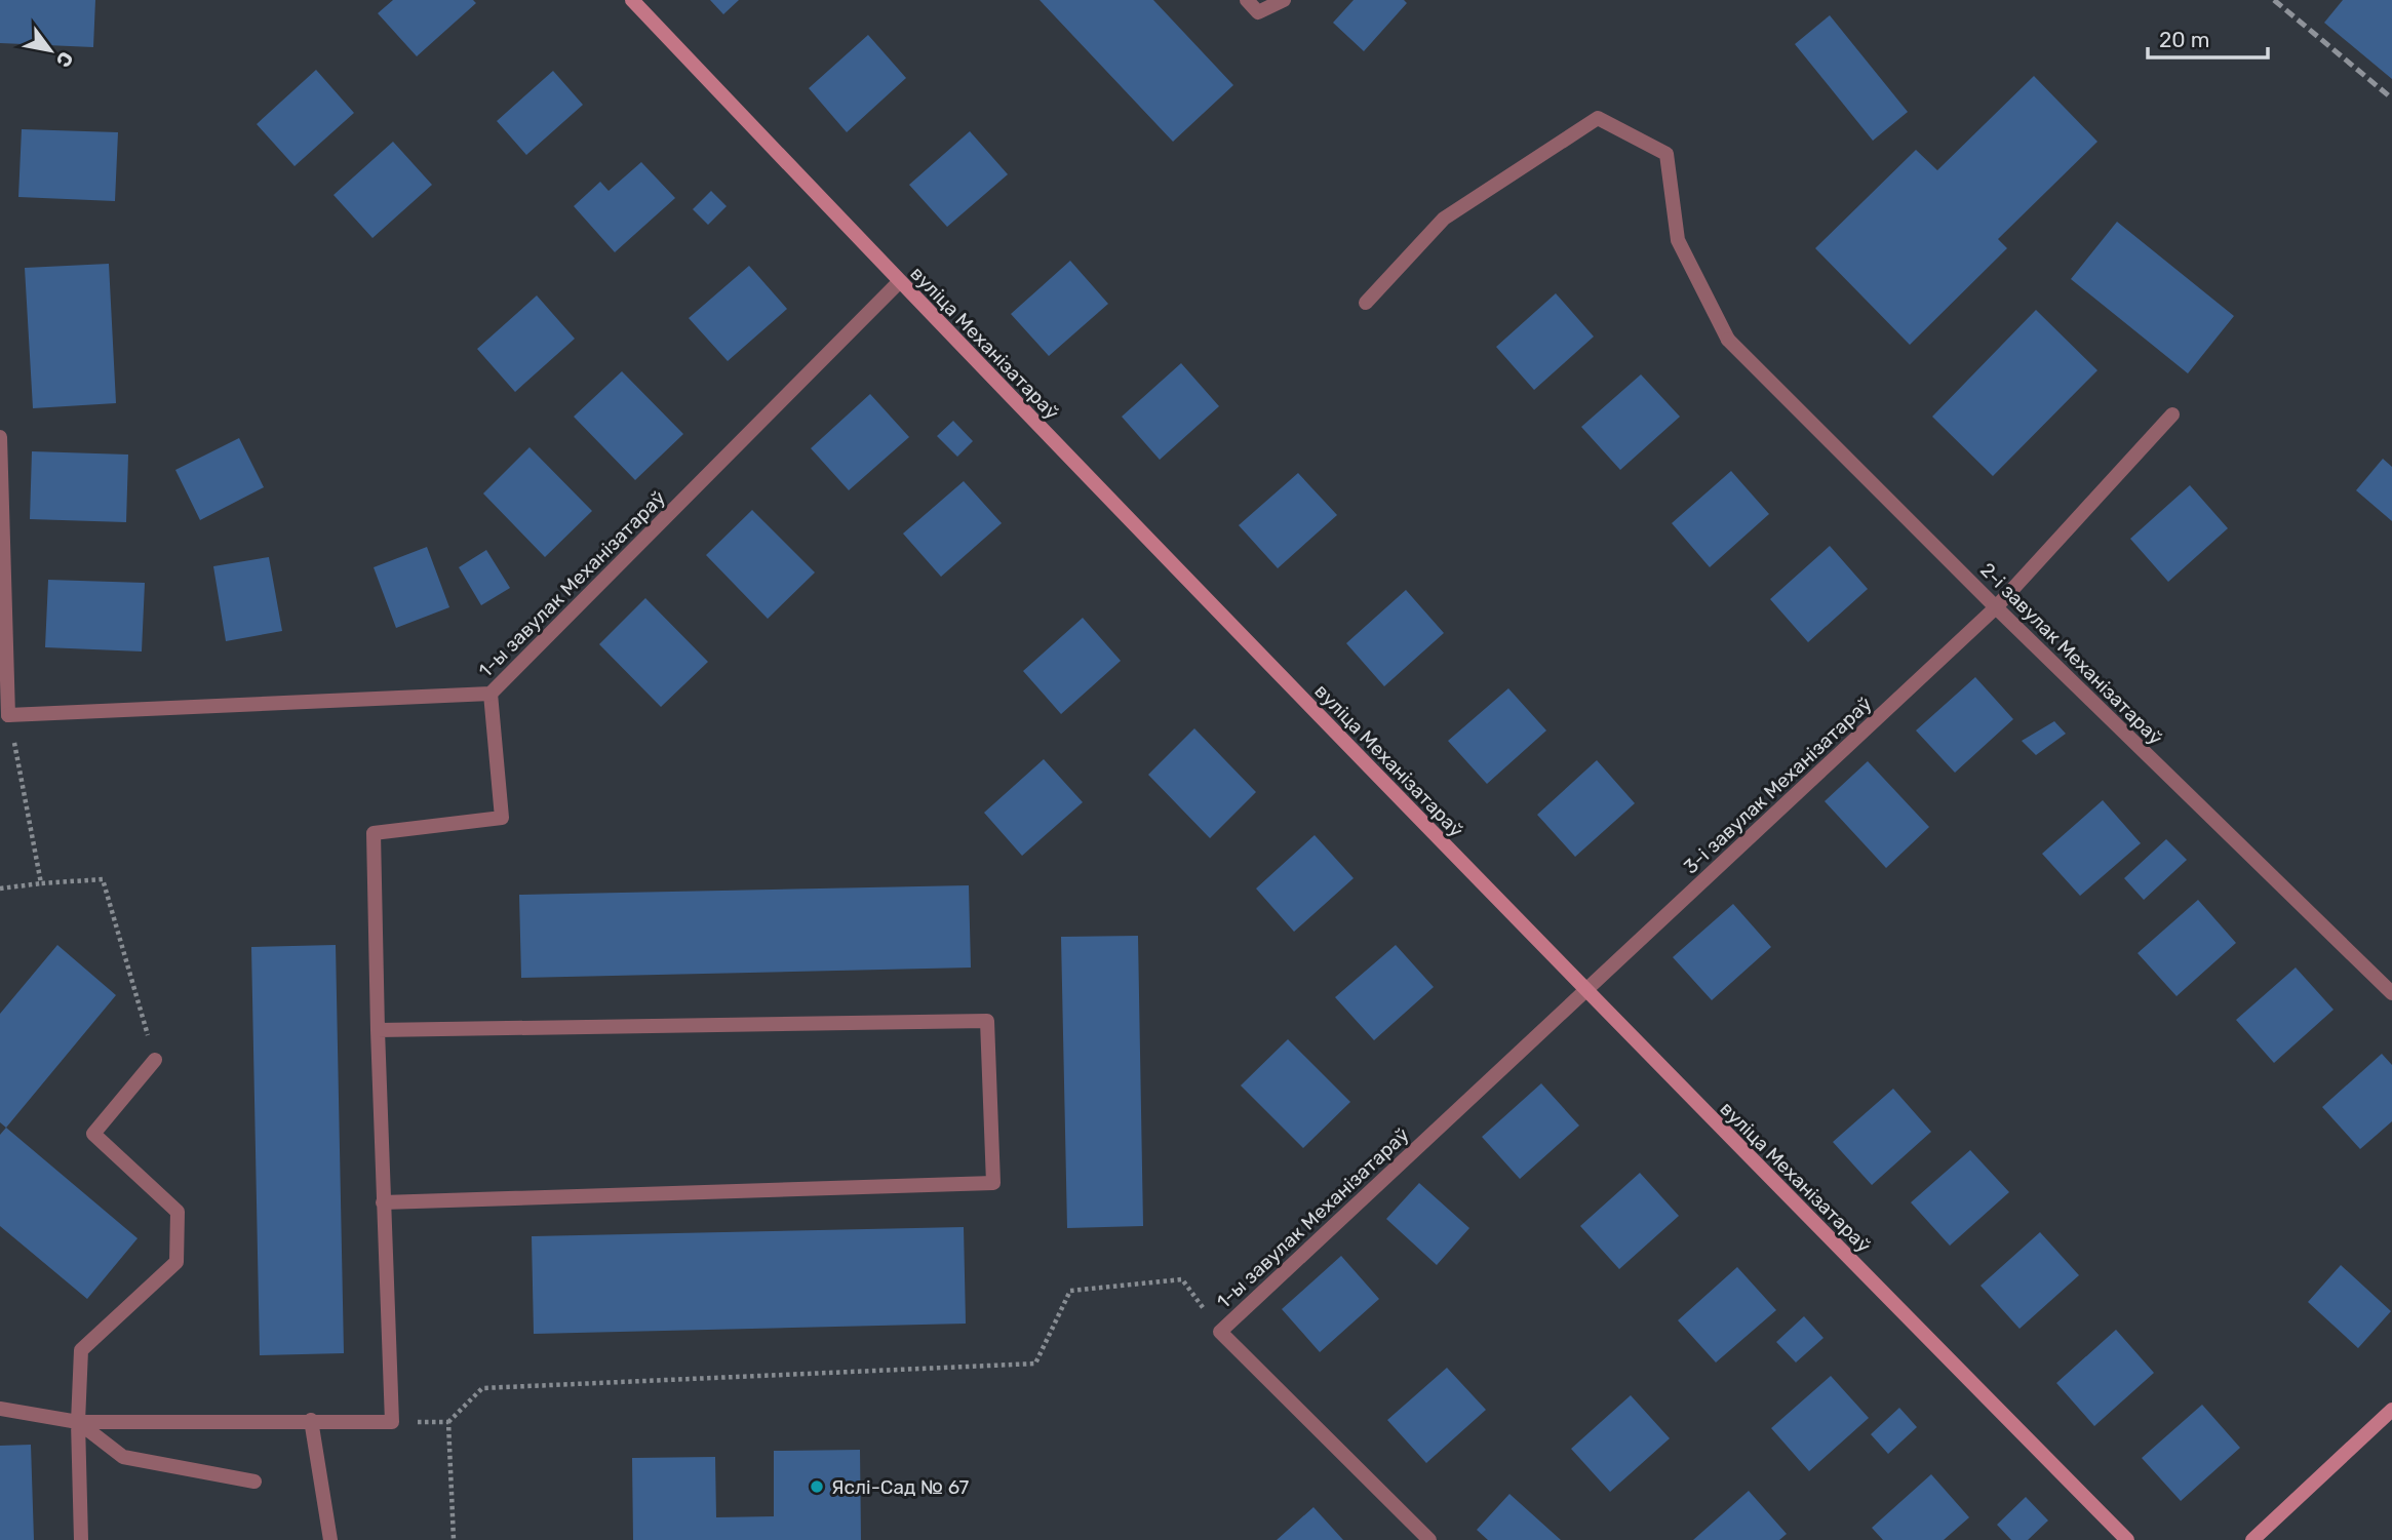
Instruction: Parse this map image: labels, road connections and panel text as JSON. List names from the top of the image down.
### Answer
{
  "streets": {
    "main road": ["вуліца Механізатараў"],
    "street": ["1-ы завулак Механізатараў", "2-і завулак Механізатараў", "3-і завулак Механізатараў"]
  },
  "crossings": [
    ["вуліца Механізатараў", "1-ы завулак Механізатараў"],
    ["вуліца Механізатараў", "3-і завулак Механізатараў"],
    ["1-ы завулак Механізатараў", "3-і завулак Механізатараў"],
    ["2-і завулак Механізатараў", "3-і завулак Механізатараў"]
  ],
  "places": ["Яслі-Сад № 67"],
  "scale_bar": "20 m",
  "north": "bottom right"
}
